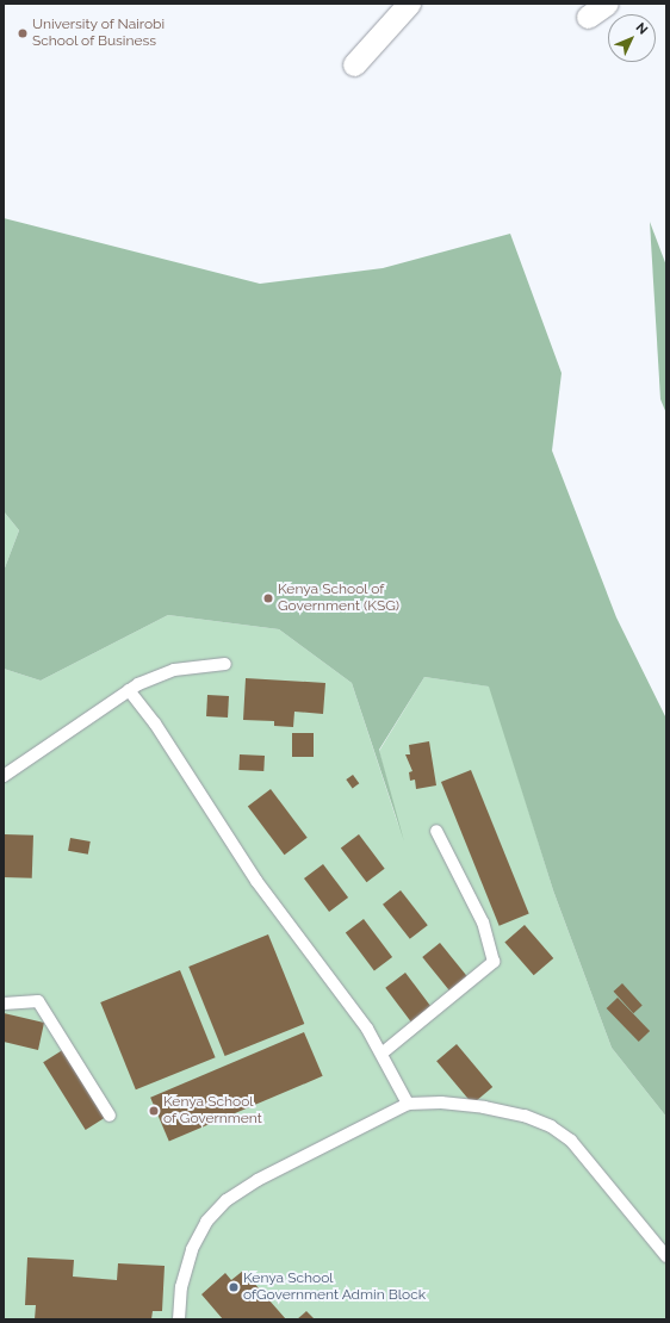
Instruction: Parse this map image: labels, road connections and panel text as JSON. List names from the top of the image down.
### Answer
{
  "places": [
    "University of Nairobi School of Business",
    "Kenya School of Government (KSG)",
    "Kenya School of Government",
    "Kenya School ofGovernment Admin Block"
  ],
  "north": "top right"
}
